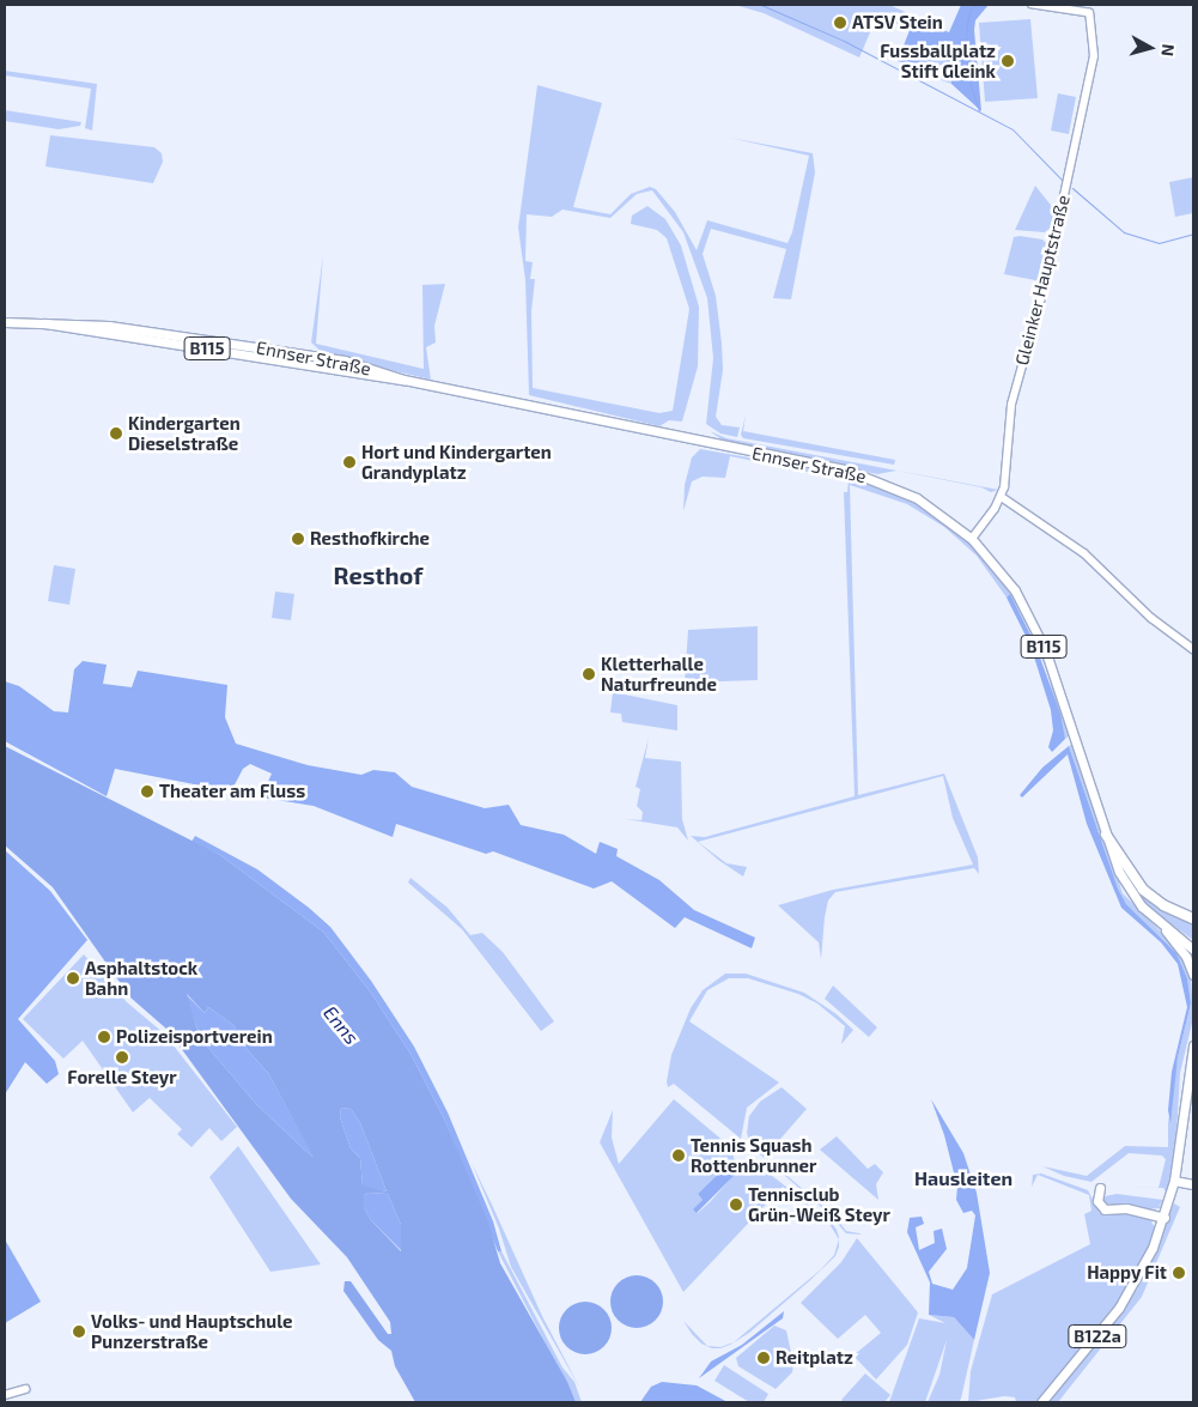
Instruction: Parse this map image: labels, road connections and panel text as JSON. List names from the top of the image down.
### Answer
{
  "streets": {
    "main road": ["B115", "Ennser Straße", "B122a"],
    "street": ["Gleinker Hauptstraße"]
  },
  "crossings": [
    ["Gleinker Hauptstraße", "Ennser Straße"]
  ],
  "districts": ["Resthof", "Hausleiten"],
  "water": ["Enns"],
  "places": [
    "ATSV Stein",
    "Fussballplatz Stift Gleink",
    "Kindergarten Dieselstraße",
    "Hort und Kindergarten Grandyplatz",
    "Resthofkirche",
    "Kletterhalle Naturfreunde",
    "Theater am Fluss",
    "Asphaltstock Bahn",
    "Polizeisportverein",
    "Forelle Steyr",
    "Tennis Squash Rottenbrunner",
    "Tennisclub Grün-Weiß Steyr",
    "Happy Fit",
    "Volks- und Hauptschule Punzerstraße",
    "Reitplatz"
  ],
  "north": "right"
}
